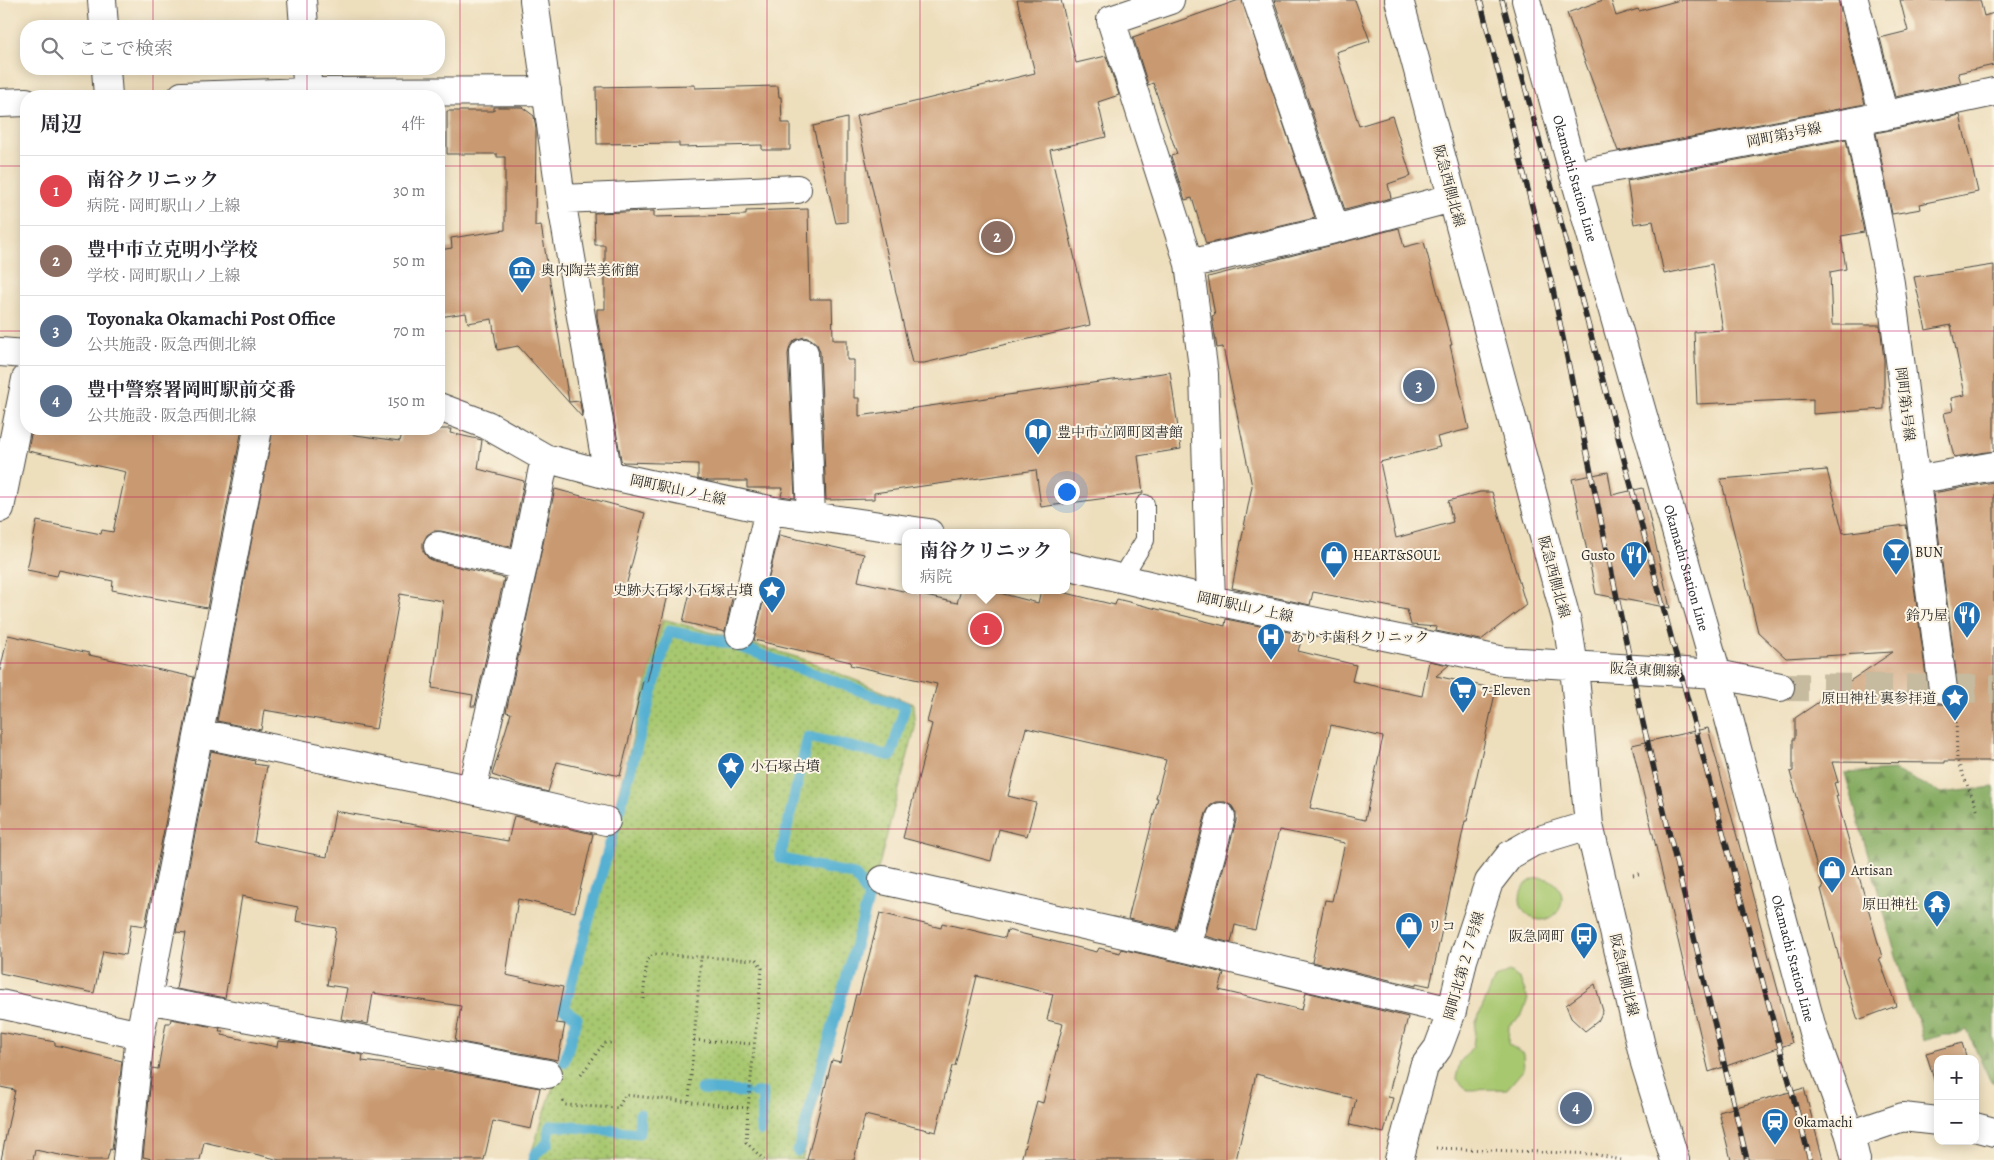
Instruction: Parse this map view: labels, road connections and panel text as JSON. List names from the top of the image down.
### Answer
{
  "streets": {
    "street": [
      "岡町第3号線",
      "Okamachi Station Line",
      "阪急西側北線",
      "岡町第1号線",
      "岡町駅山ノ上線",
      "阪急東側線",
      "岡町北第２７号線"
    ]
  },
  "crossings": [
    ["岡町第3号線", "Okamachi Station Line"],
    ["岡町第3号線", "岡町第1号線"],
    ["Okamachi Station Line", "阪急東側線"],
    ["阪急西側北線", "岡町駅山ノ上線"],
    ["阪急西側北線", "阪急東側線"],
    ["阪急西側北線", "岡町北第２７号線"],
    ["岡町駅山ノ上線", "阪急東側線"]
  ],
  "places": {
    "museum": ["奥内陶芸美術館"],
    "library": ["豊中市立岡町図書館"],
    "bar": ["BUN"],
    "shop": ["HEART&SOUL", "Artisan", "リコ"],
    "restaurant": ["Gusto", "鈴乃屋"],
    "place": ["史跡大石塚小石塚古墳", "原田神社 裏参拝道", "小石塚古墳"],
    "hospital": ["ありす歯科クリニック"],
    "supermarket": ["7-Eleven"],
    "temple": ["原田神社"],
    "bus stop": ["阪急岡町"],
    "station": ["Okamachi"]
  },
  "page": {
    "search": "ここで検索",
    "heading": ["周辺", "4件"],
    "list": [
      {
        "mark": "1",
        "name": "南谷クリニック",
        "note": "病院 · 岡町駅山ノ上線",
        "value": "30 m"
      },
      {
        "mark": "2",
        "name": "豊中市立克明小学校",
        "note": "学校 · 岡町駅山ノ上線",
        "value": "50 m"
      },
      {
        "mark": "3",
        "name": "Toyonaka Okamachi Post Office",
        "note": "公共施設 · 阪急西側北線",
        "value": "70 m"
      },
      {
        "mark": "4",
        "name": "豊中警察署岡町駅前交番",
        "note": "公共施設 · 阪急西側北線",
        "value": "150 m"
      }
    ],
    "pins": [
      "2",
      "3",
      "1",
      "4"
    ],
    "popup": ["南谷クリニック", "病院"],
    "map_buttons": ["+", "−"]
  }
}
